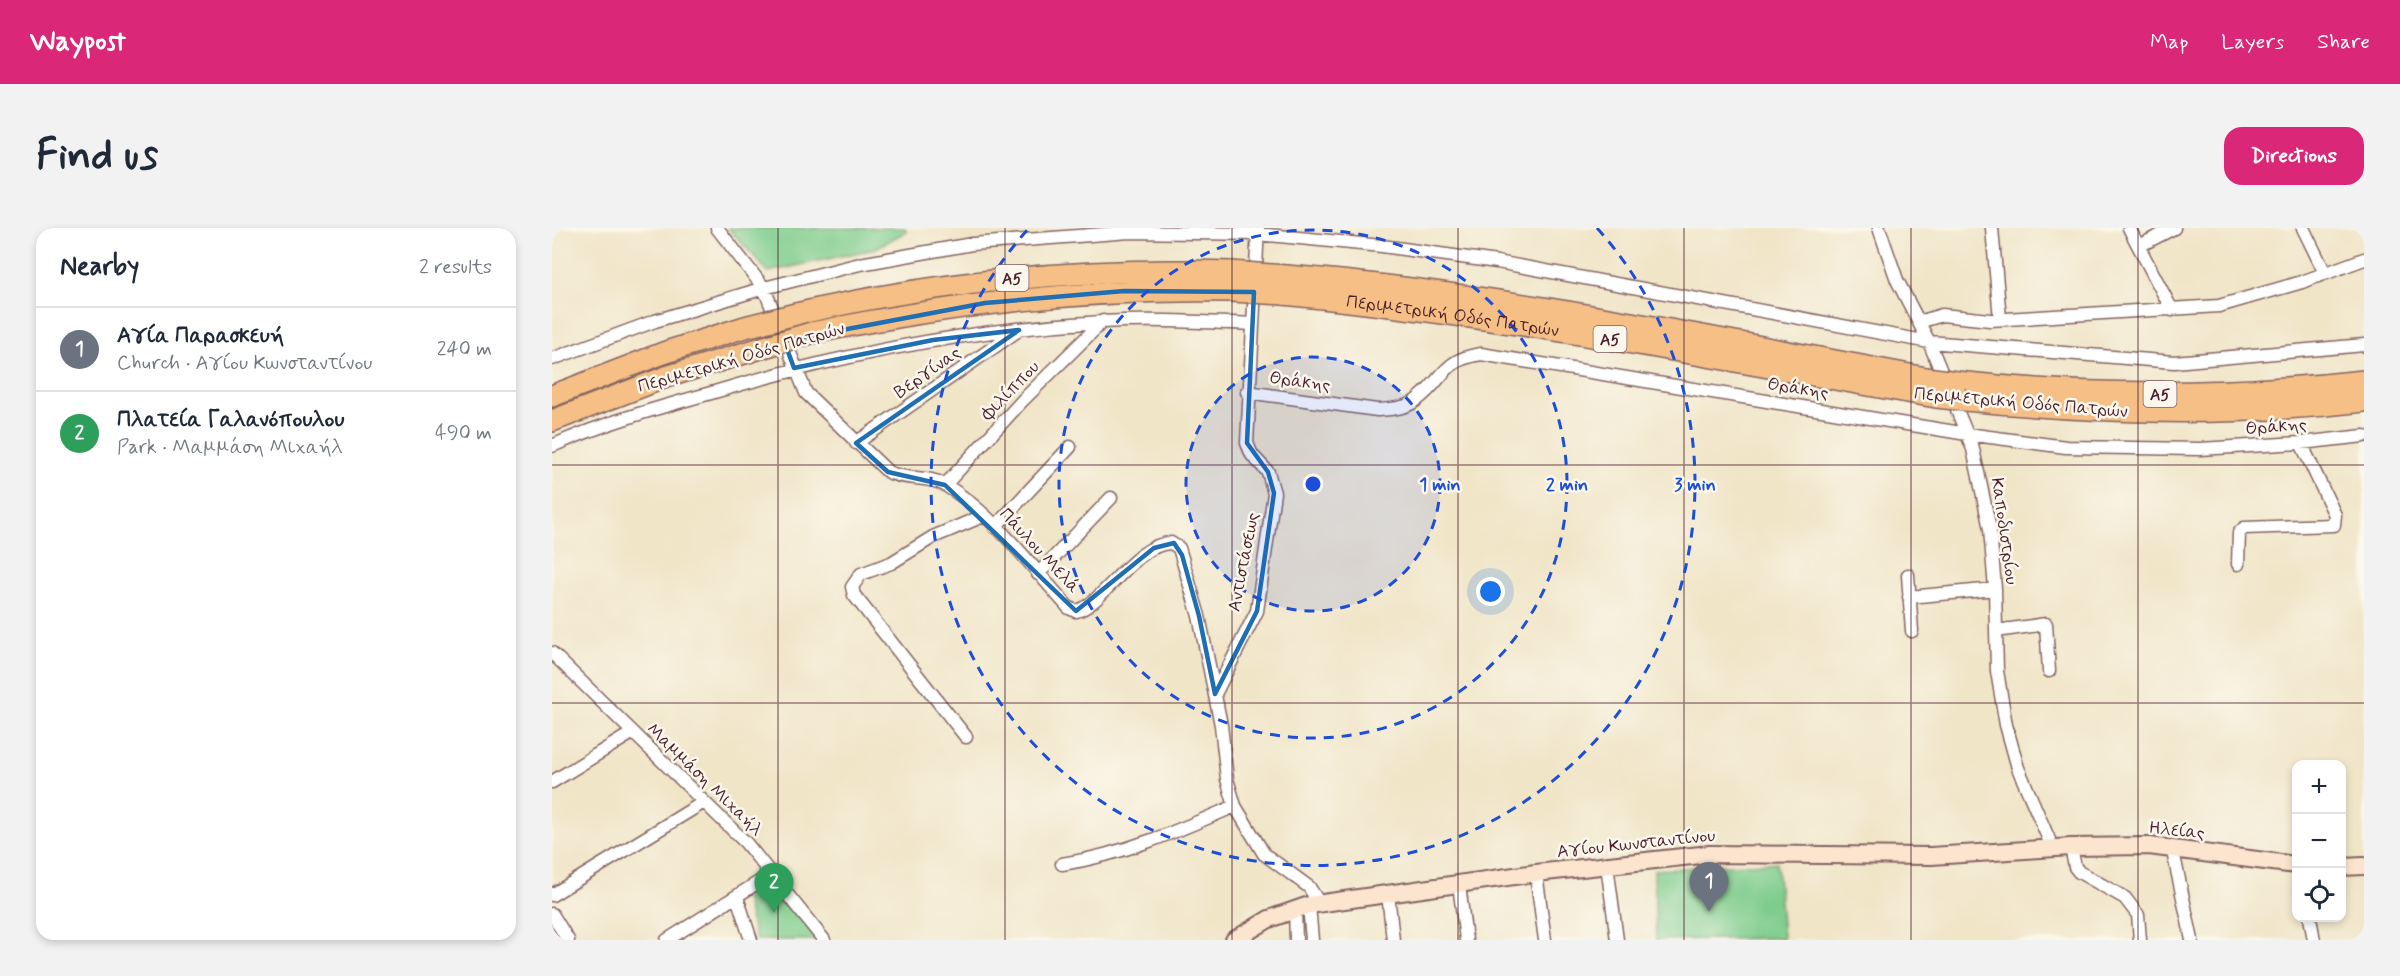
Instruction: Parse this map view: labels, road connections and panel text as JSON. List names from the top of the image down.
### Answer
{
  "streets": {
    "highway": ["Α5", "Περιμετρική Οδός Πατρών"],
    "main road": ["Ηλείας", "Αγίου Κωνσταντίνου"],
    "street": [
      "Βεργίνας",
      "Θράκης",
      "Φιλίππου",
      "Καποδιστρίου",
      "Πάυλου Μελά",
      "Αντιστάσεως",
      "Μαμμάση Μιχαήλ"
    ]
  },
  "crossings": [
    ["Βεργίνας", "Πάυλου Μελά"],
    ["Θράκης", "Καποδιστρίου"],
    ["Θράκης", "Αντιστάσεως"],
    ["Φιλίππου", "Πάυλου Μελά"],
    ["Καποδιστρίου", "Ηλείας"],
    ["Καποδιστρίου", "Αγίου Κωνσταντίνου"],
    ["Πάυλου Μελά", "Αντιστάσεως"],
    ["Ηλείας", "Αγίου Κωνσταντίνου"]
  ],
  "page": {
    "header": "Waypost",
    "nav": ["Map", "Layers", "Share"],
    "buttons": "Directions",
    "title": "Find us",
    "heading": ["Nearby", "2 results"],
    "list": [
      {
        "mark": "1",
        "name": "Αγία Παρασκευή",
        "note": "Church · Αγίου Κωνσταντίνου",
        "value": "240 m"
      },
      {
        "mark": "2",
        "name": "Πλατεία Γαλανόπουλου",
        "note": "Park · Μαμμάση Μιχαήλ",
        "value": "490 m"
      }
    ],
    "map_buttons": ["+", "−"],
    "pins": ["1", "2"]
  },
  "rings": ["1 min", "2 min", "3 min"]
}
